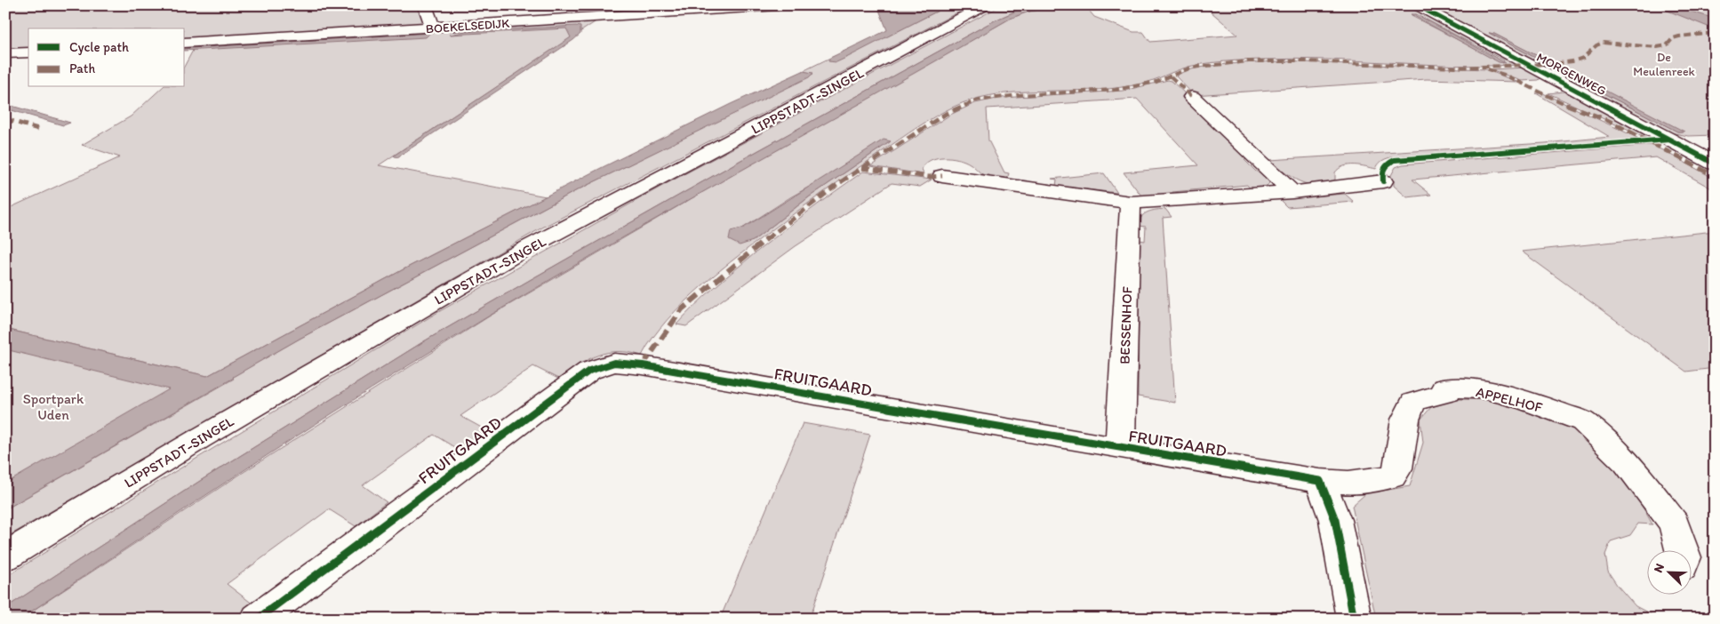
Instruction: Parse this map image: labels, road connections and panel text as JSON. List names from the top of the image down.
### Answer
{
  "streets": {
    "street": [
      "BOEKELSEDIJK",
      "MORGENWEG",
      "LIPPSTADT-SINGEL",
      "BESSENHOF",
      "FRUITGAARD",
      "APPELHOF"
    ]
  },
  "crossings": [
    ["BESSENHOF", "FRUITGAARD"],
    ["FRUITGAARD", "APPELHOF"]
  ],
  "parks": ["De Meulenreek", "Sportpark Uden"],
  "legend": ["Cycle path", "Path"],
  "north": "top left"
}
